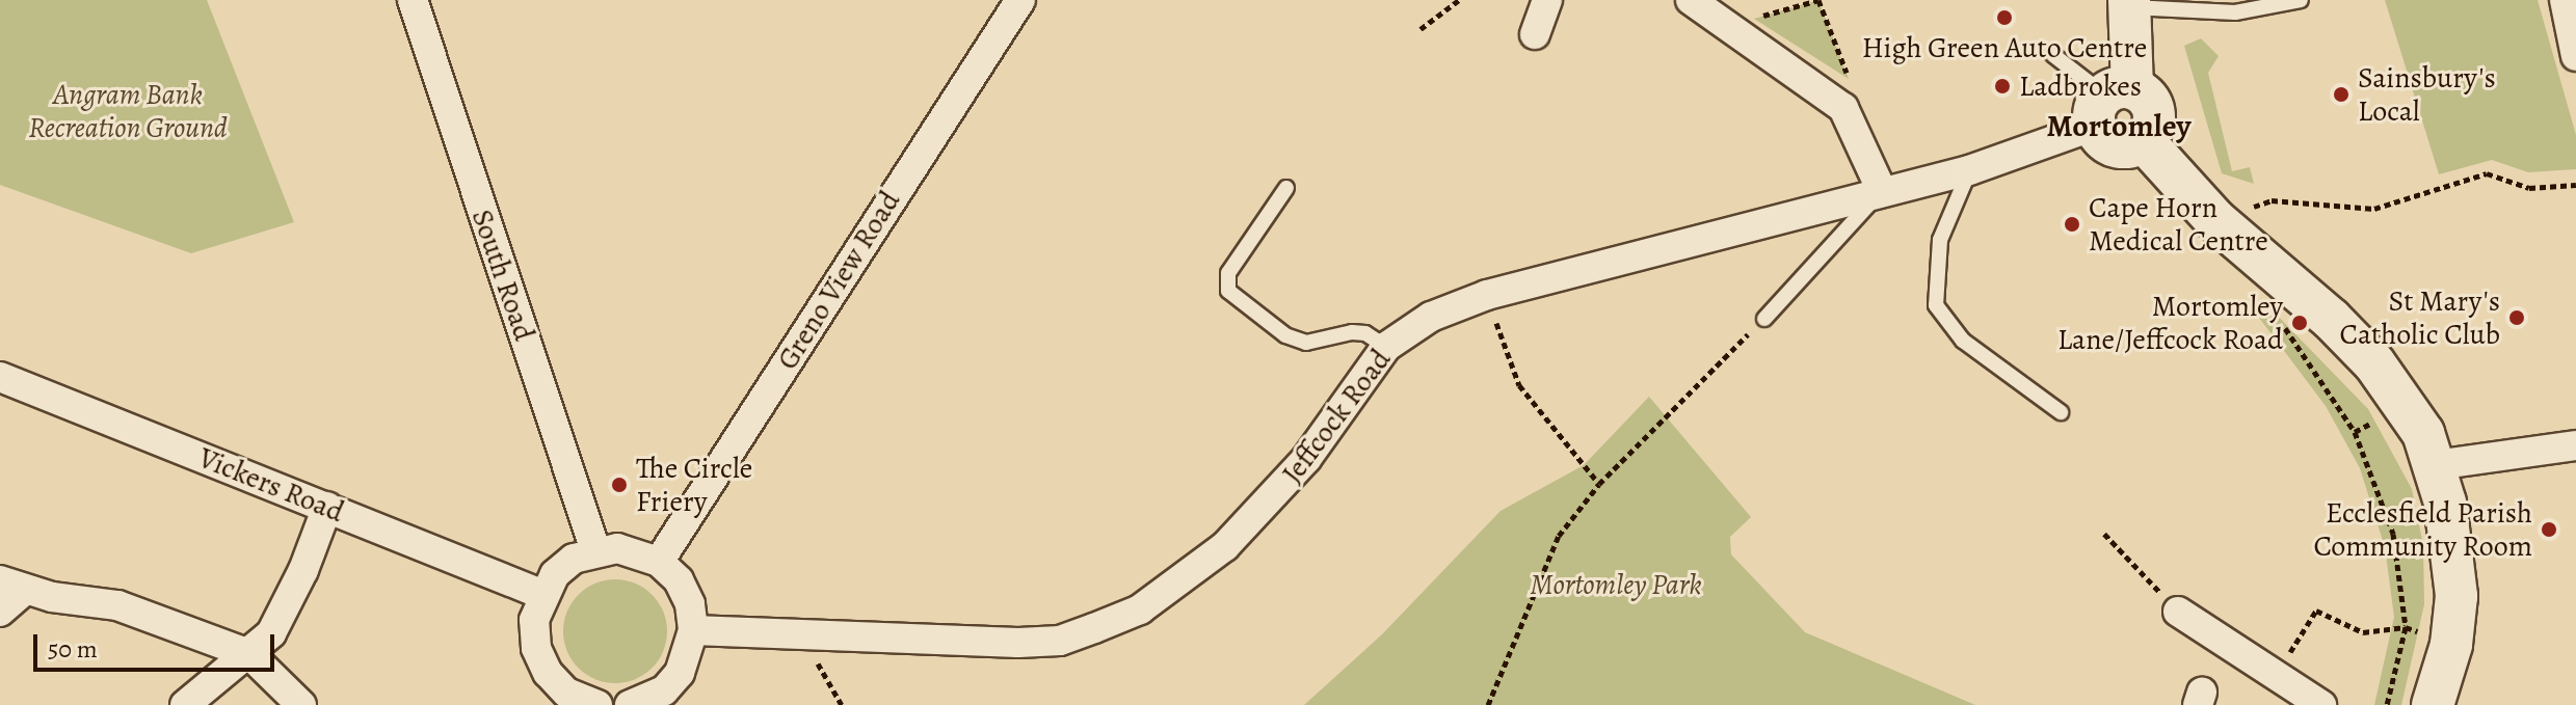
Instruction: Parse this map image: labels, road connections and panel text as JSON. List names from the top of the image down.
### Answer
{
  "streets": {
    "street": [
      "South Road",
      "Greno View Road",
      "Jeffcock Road",
      "Vickers Road"
    ]
  },
  "districts": ["Mortomley"],
  "parks": ["Angram Bank Recreation Ground", "Mortomley Park"],
  "places": [
    "High Green Auto Centre",
    "Ladbrokes",
    "Sainsbury's Local",
    "Cape Horn Medical Centre",
    "St Mary's Catholic Club",
    "Mortomley Lane/Jeffcock Road",
    "The Circle Friery",
    "Ecclesfield Parish Community Room"
  ],
  "scale_bar": "50 m"
}
